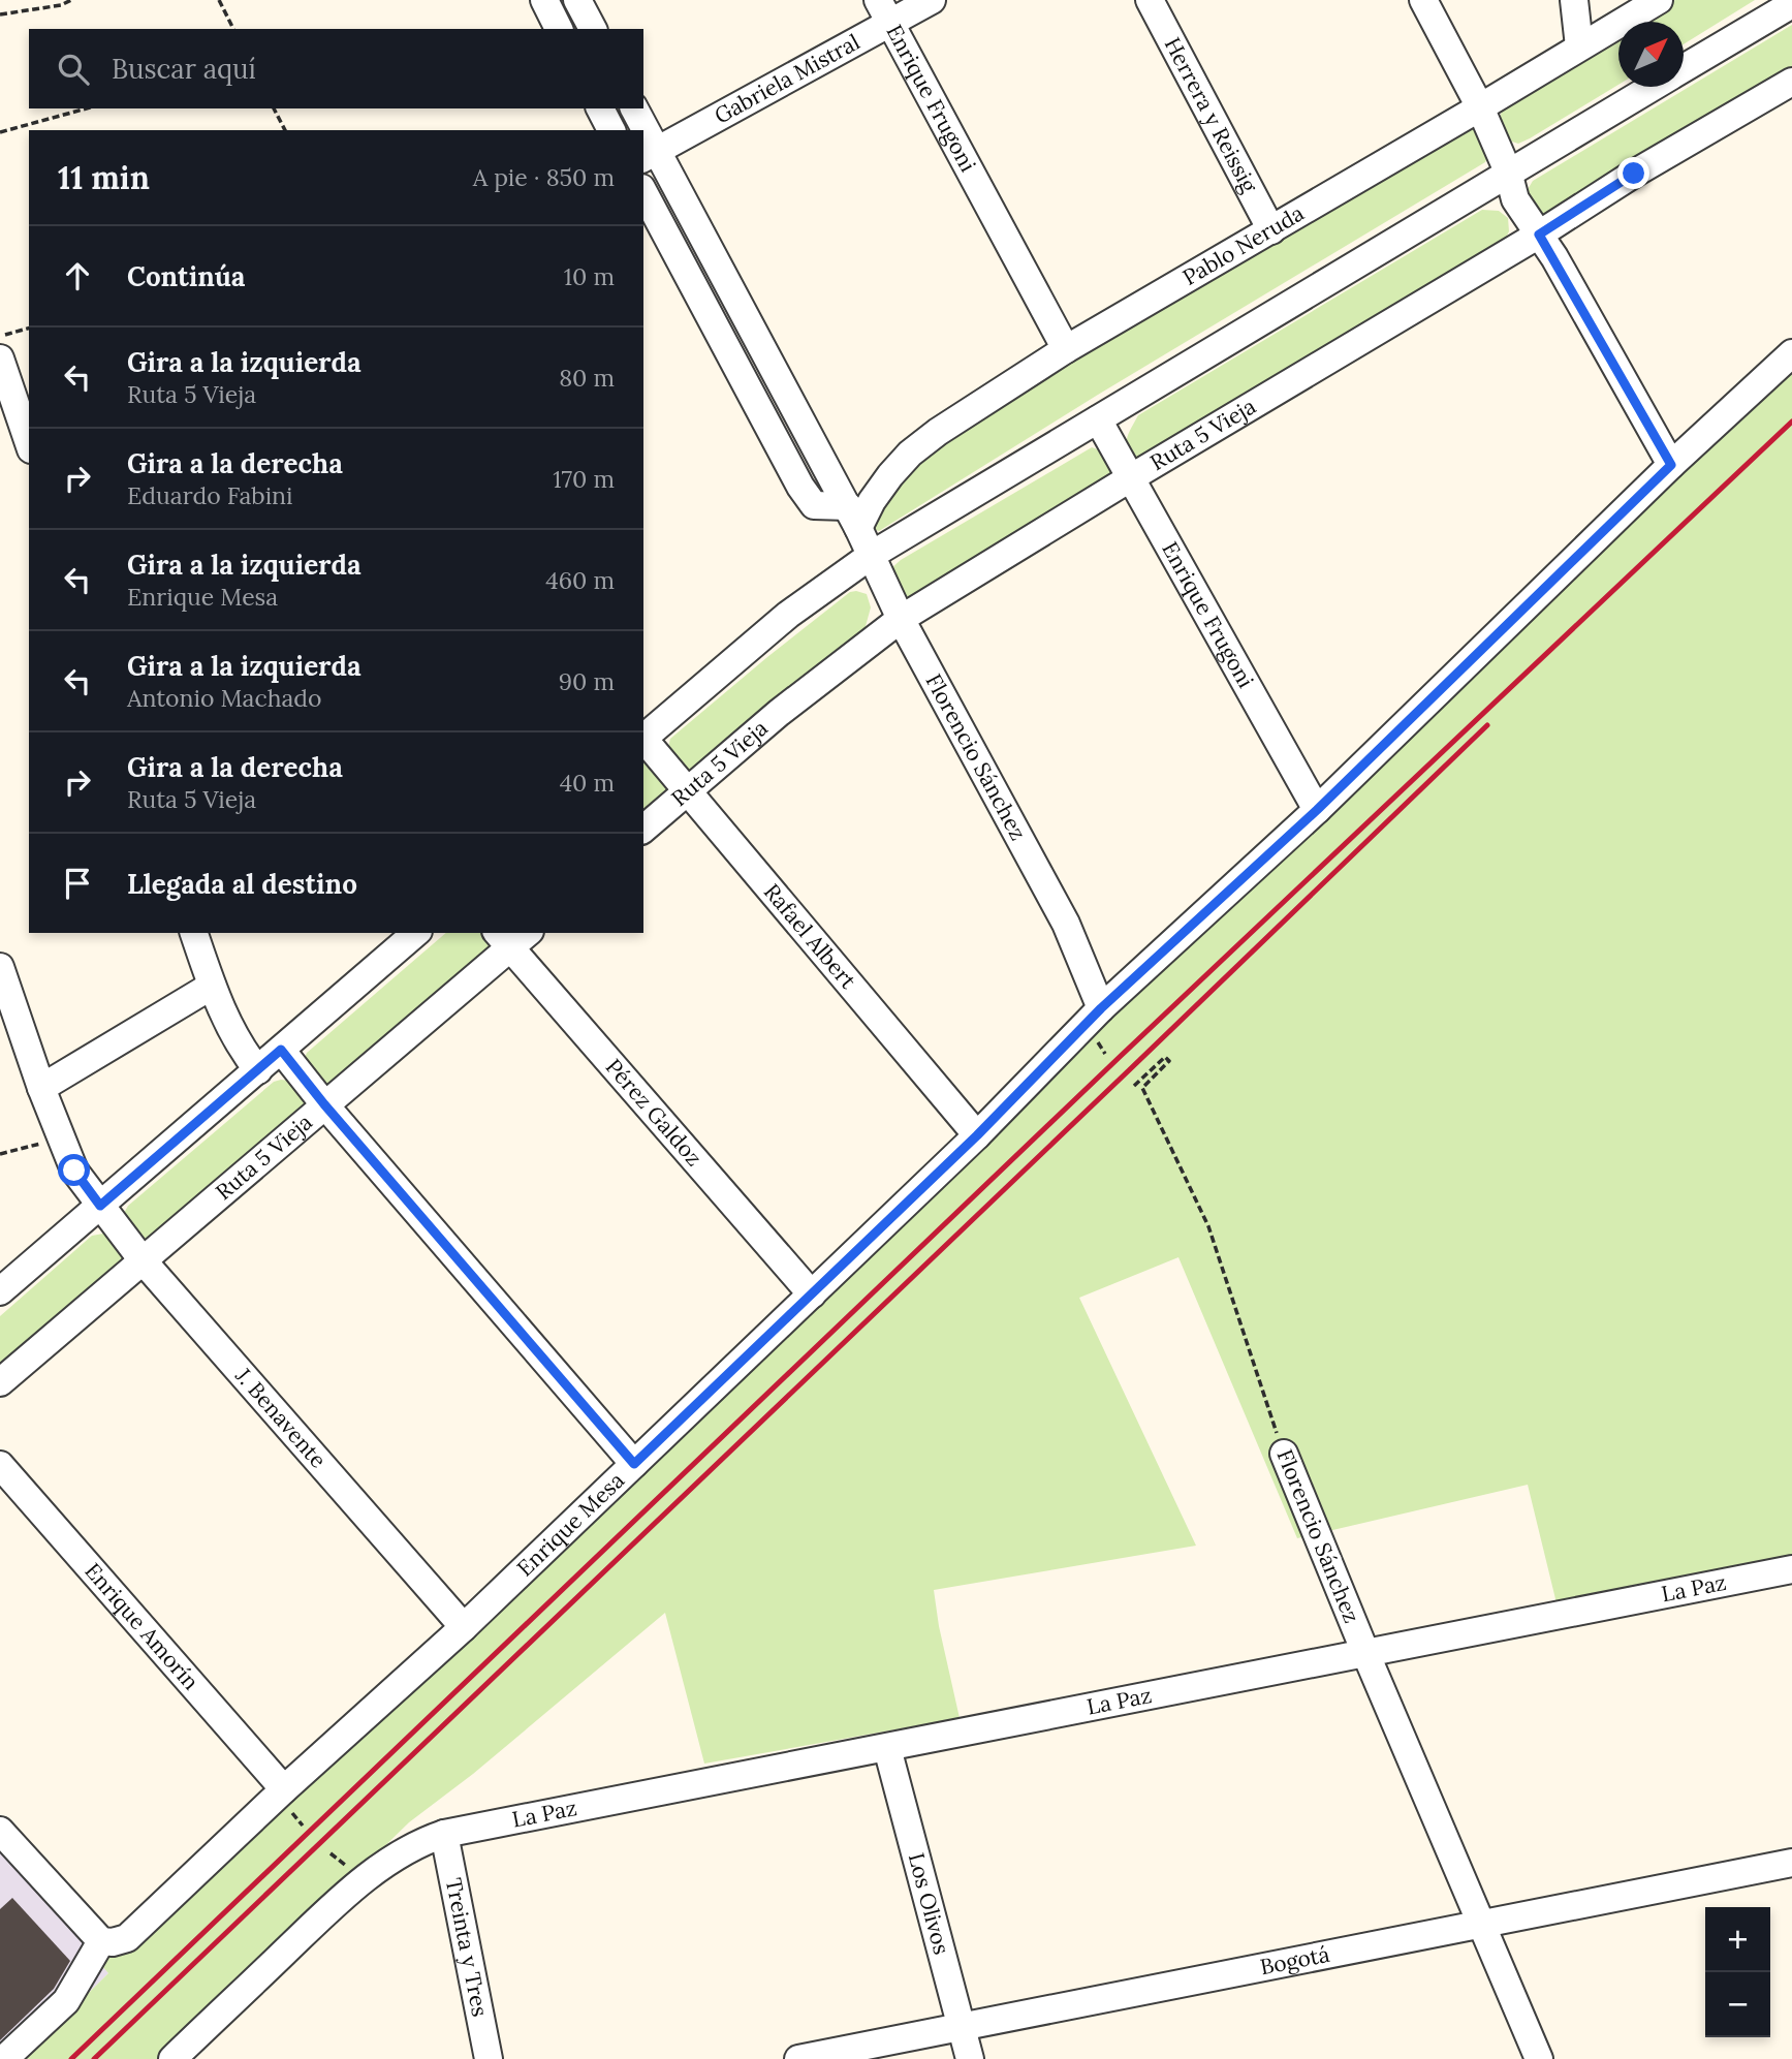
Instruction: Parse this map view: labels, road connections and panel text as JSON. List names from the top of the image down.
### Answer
{
  "streets": {
    "street": [
      "Gabriela Mistral",
      "Enrique Frugoni",
      "Herrera y Reissig",
      "Pablo Neruda",
      "Ruta 5 Vieja",
      "Florencio Sánchez",
      "Rafael Albert",
      "Pérez Galdoz",
      "J. Benavente",
      "Enrique Mesa",
      "La Paz",
      "Enrique Amorín",
      "Los Olivos",
      "Treinta y Tres",
      "Bogotá"
    ]
  },
  "crossings": [
    ["Gabriela Mistral", "Enrique Frugoni"],
    ["Gabriela Mistral", "Florencio Sánchez"],
    ["Enrique Frugoni", "Pablo Neruda"],
    ["Enrique Frugoni", "Ruta 5 Vieja"],
    ["Enrique Frugoni", "Enrique Mesa"],
    ["Herrera y Reissig", "Pablo Neruda"],
    ["Pablo Neruda", "Florencio Sánchez"],
    ["Ruta 5 Vieja", "Florencio Sánchez"],
    ["Ruta 5 Vieja", "Rafael Albert"],
    ["Ruta 5 Vieja", "Pérez Galdoz"],
    ["Ruta 5 Vieja", "J. Benavente"],
    ["Florencio Sánchez", "Enrique Mesa"],
    ["Florencio Sánchez", "La Paz"],
    ["Florencio Sánchez", "Bogotá"],
    ["Rafael Albert", "Enrique Mesa"],
    ["Pérez Galdoz", "Enrique Mesa"],
    ["J. Benavente", "Enrique Mesa"],
    ["Enrique Mesa", "Enrique Amorín"],
    ["La Paz", "Los Olivos"],
    ["La Paz", "Treinta y Tres"],
    ["Los Olivos", "Bogotá"]
  ],
  "north": "top right",
  "page": {
    "search": "Buscar aquí",
    "heading": ["11 min", "A pie · 850 m"],
    "list": [
      ["Continúa", "10 m"],
      ["Gira a la izquierda", "Ruta 5 Vieja", "80 m"],
      ["Gira a la derecha", "Eduardo Fabini", "170 m"],
      ["Gira a la izquierda", "Enrique Mesa", "460 m"],
      ["Gira a la izquierda", "Antonio Machado", "90 m"],
      ["Gira a la derecha", "Ruta 5 Vieja", "40 m"],
      "Llegada al destino"
    ],
    "map_buttons": ["+", "−"]
  }
}
